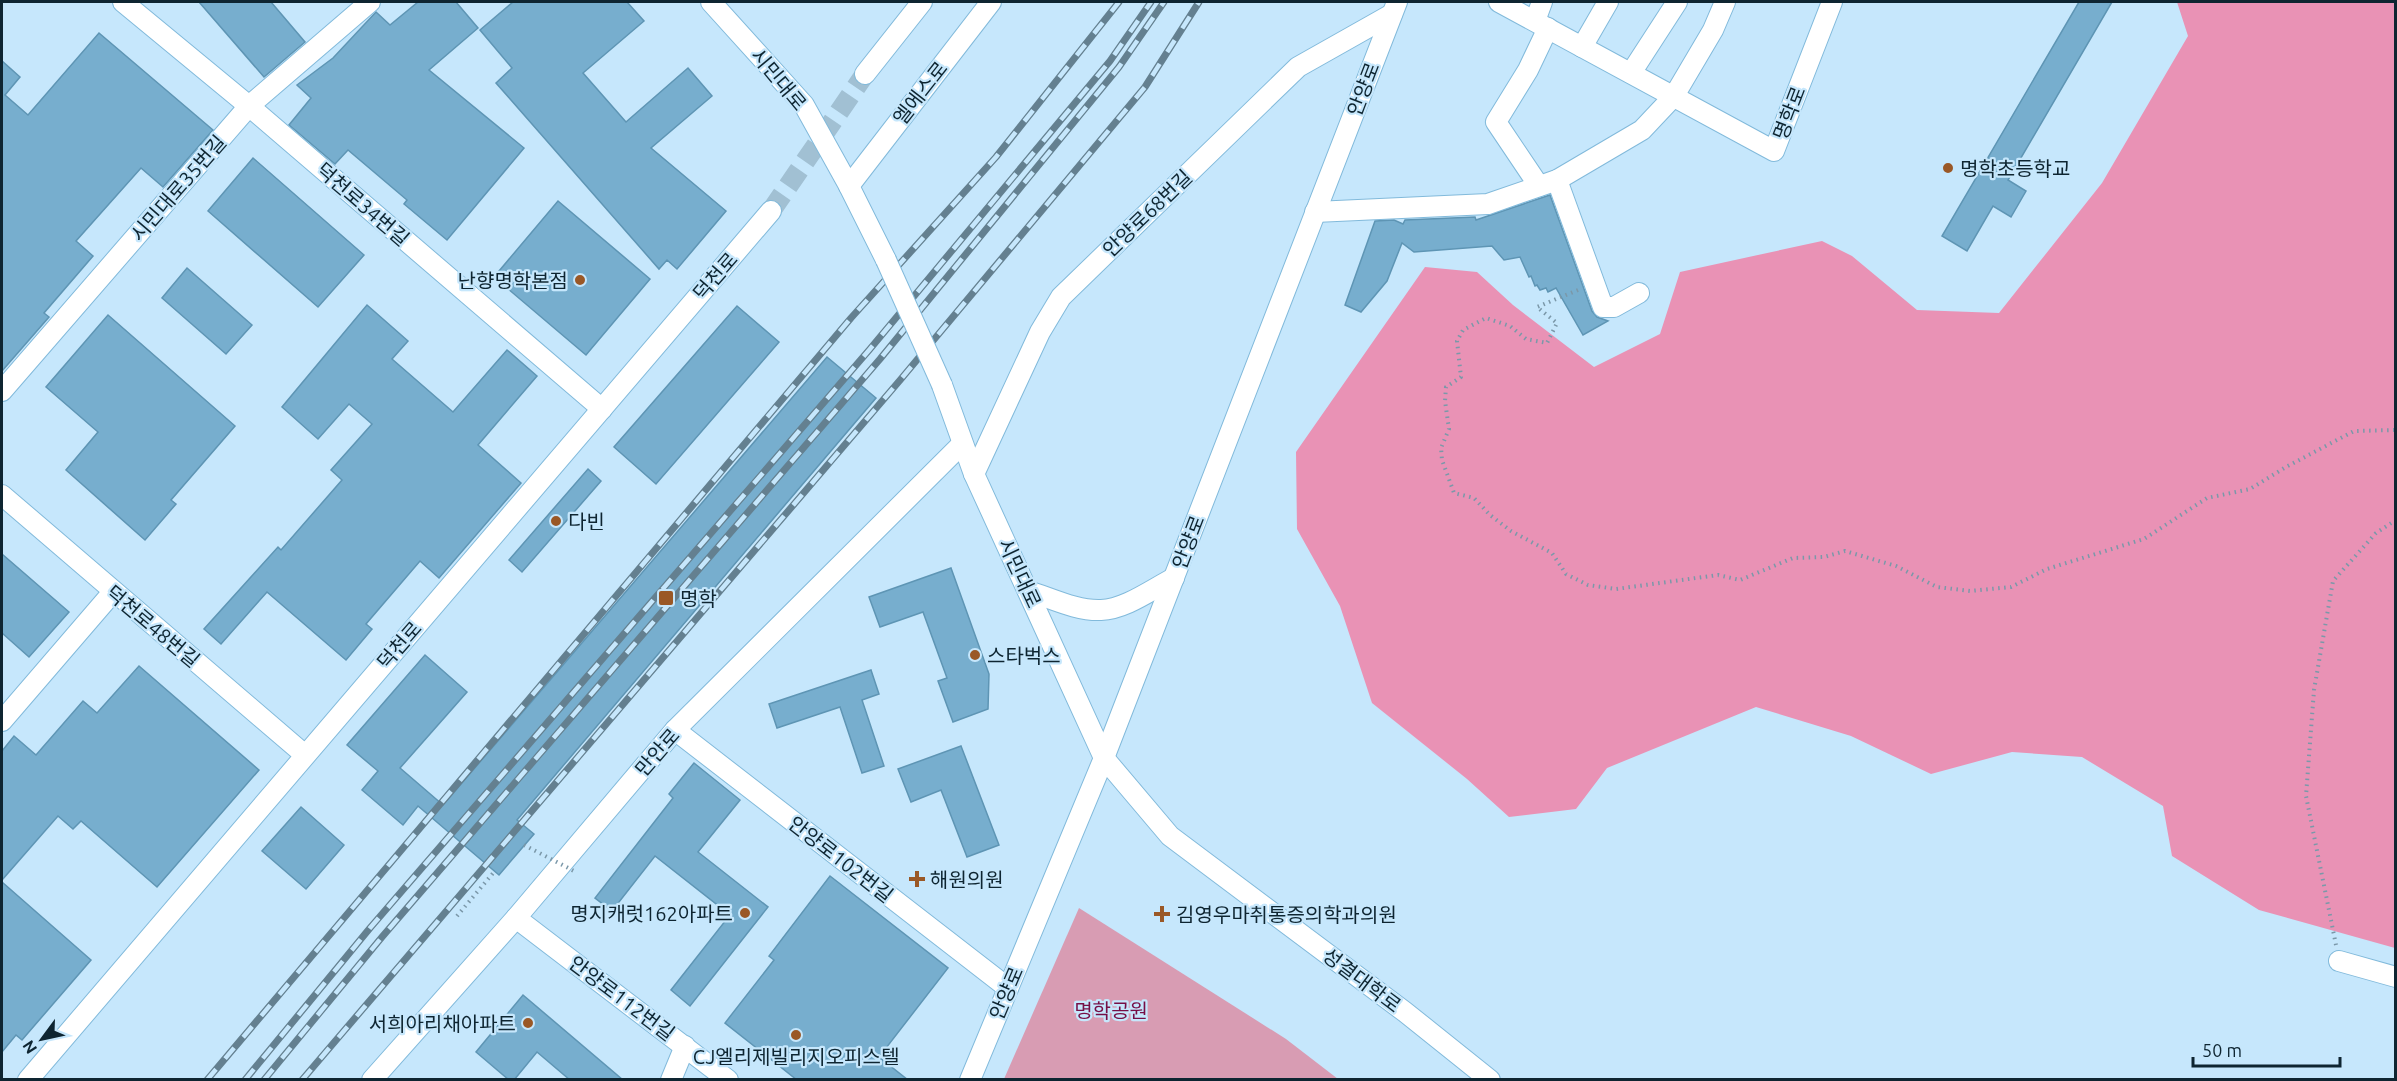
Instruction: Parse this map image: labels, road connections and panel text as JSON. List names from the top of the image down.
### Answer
{
  "streets": {
    "street": [
      "시민대로",
      "안양로",
      "엘에스로",
      "명학로",
      "시민대로35번길",
      "덕천로34번길",
      "안양로68번길",
      "덕천로",
      "덕천로48번길",
      "만안로",
      "안양로102번길",
      "성결대학로",
      "안양로112번길"
    ]
  },
  "crossings": [
    ["시민대로", "안양로"],
    ["시민대로", "엘에스로"],
    ["시민대로", "안양로68번길"],
    ["시민대로", "만안로"],
    ["시민대로", "성결대학로"],
    ["안양로", "안양로68번길"],
    ["안양로", "안양로102번길"],
    ["안양로", "성결대학로"],
    ["시민대로35번길", "덕천로34번길"],
    ["덕천로34번길", "덕천로"],
    ["덕천로", "덕천로48번길"],
    ["만안로", "안양로102번길"],
    ["만안로", "안양로112번길"]
  ],
  "parks": ["명학공원"],
  "places": {
    "other": [
      "명학초등학교",
      "난향명학본점",
      "다빈",
      "스타벅스",
      "명지캐럿162아파트",
      "서희아리채아파트",
      "CJ엘리제빌리지오피스텔"
    ],
    "transit": ["명학"],
    "health": ["해원의원", "김영우마취통증의학과의원"]
  },
  "scale_bar": "50 m",
  "north": "bottom left"
}
